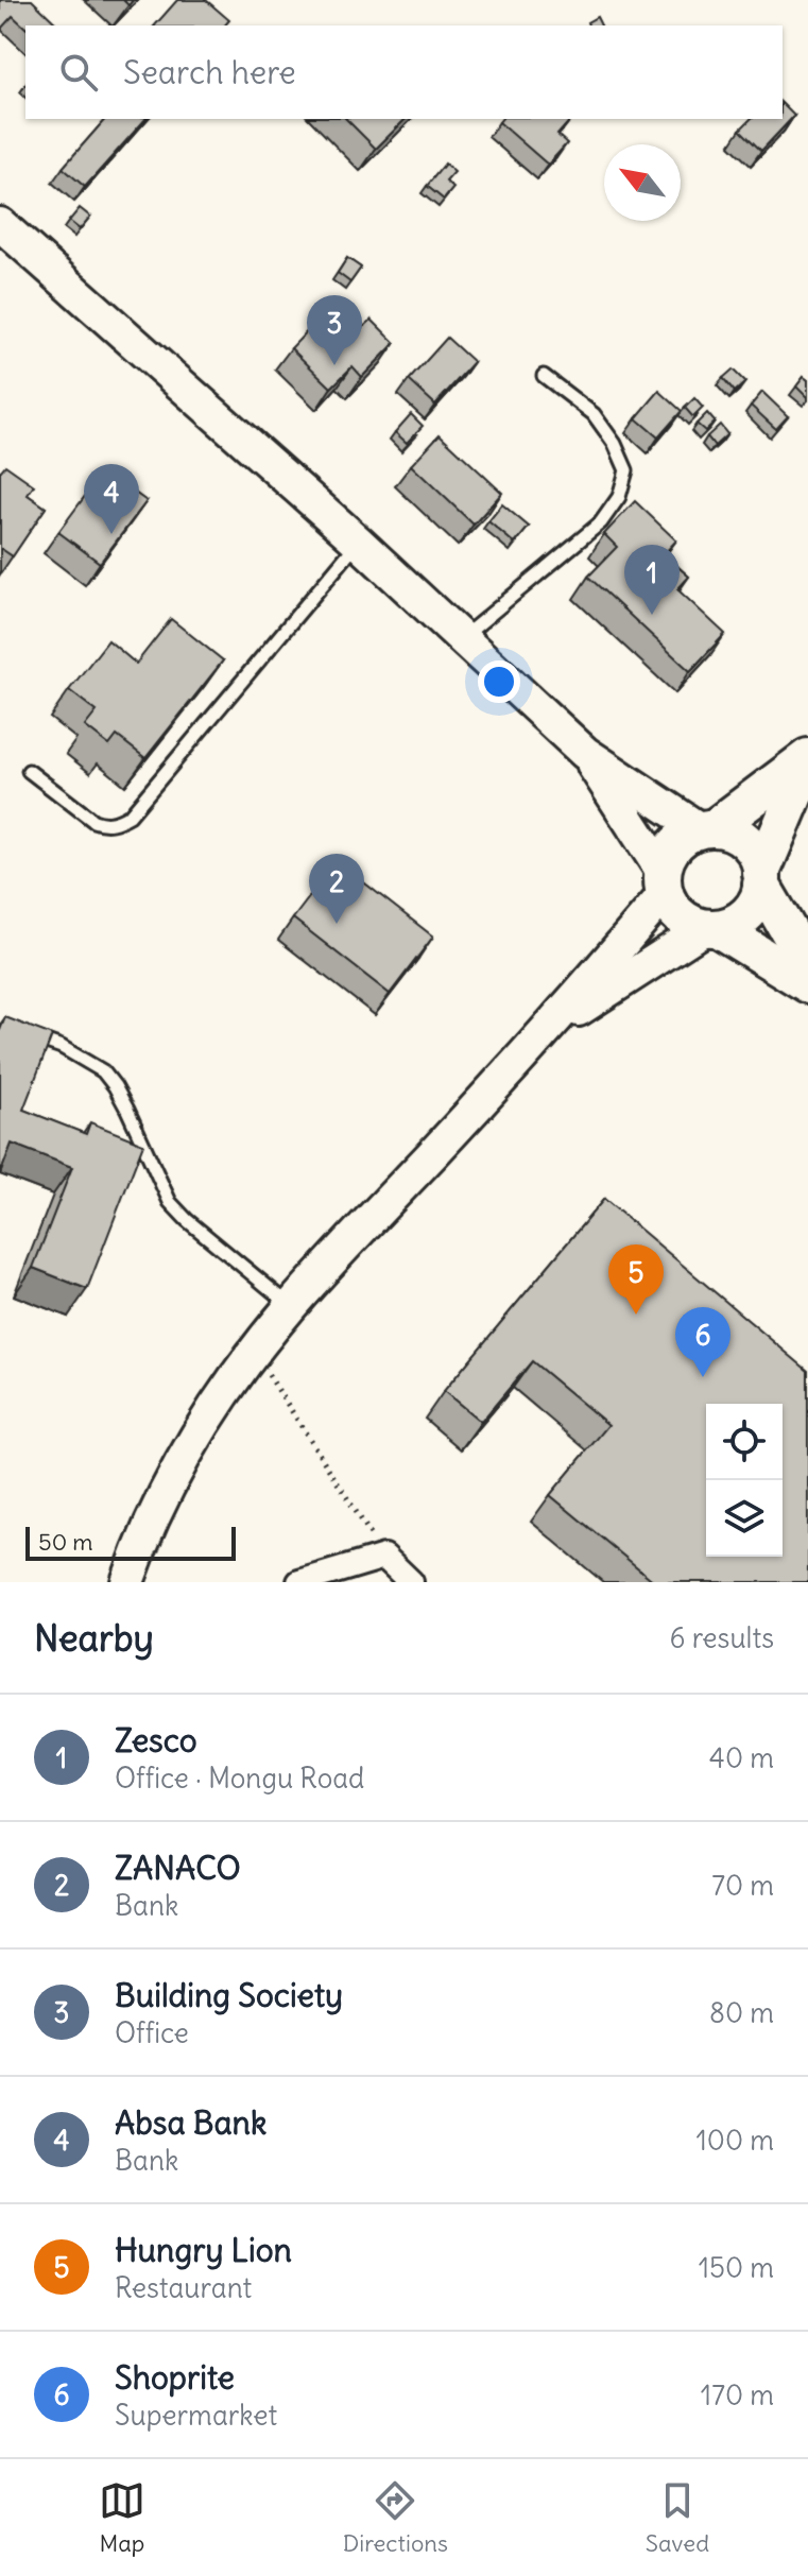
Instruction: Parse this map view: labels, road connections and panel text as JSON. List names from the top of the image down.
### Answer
{
  "scale_bar": "50 m",
  "north": "top left",
  "page": {
    "search": "Search here",
    "pins": [
      "3",
      "4",
      "1",
      "2",
      "5",
      "6"
    ],
    "scale": "50 m",
    "heading": ["Nearby", "6 results"],
    "list": [
      {
        "mark": "1",
        "name": "Zesco",
        "note": "Office · Mongu Road",
        "value": "40 m"
      },
      {
        "mark": "2",
        "name": "ZANACO",
        "note": "Bank",
        "value": "70 m"
      },
      {
        "mark": "3",
        "name": "Building Society",
        "note": "Office",
        "value": "80 m"
      },
      {
        "mark": "4",
        "name": "Absa Bank",
        "note": "Bank",
        "value": "100 m"
      },
      {
        "mark": "5",
        "name": "Hungry Lion",
        "note": "Restaurant",
        "value": "150 m"
      },
      {
        "mark": "6",
        "name": "Shoprite",
        "note": "Supermarket",
        "value": "170 m"
      }
    ],
    "nav": ["Map", "Directions", "Saved"]
  }
}
